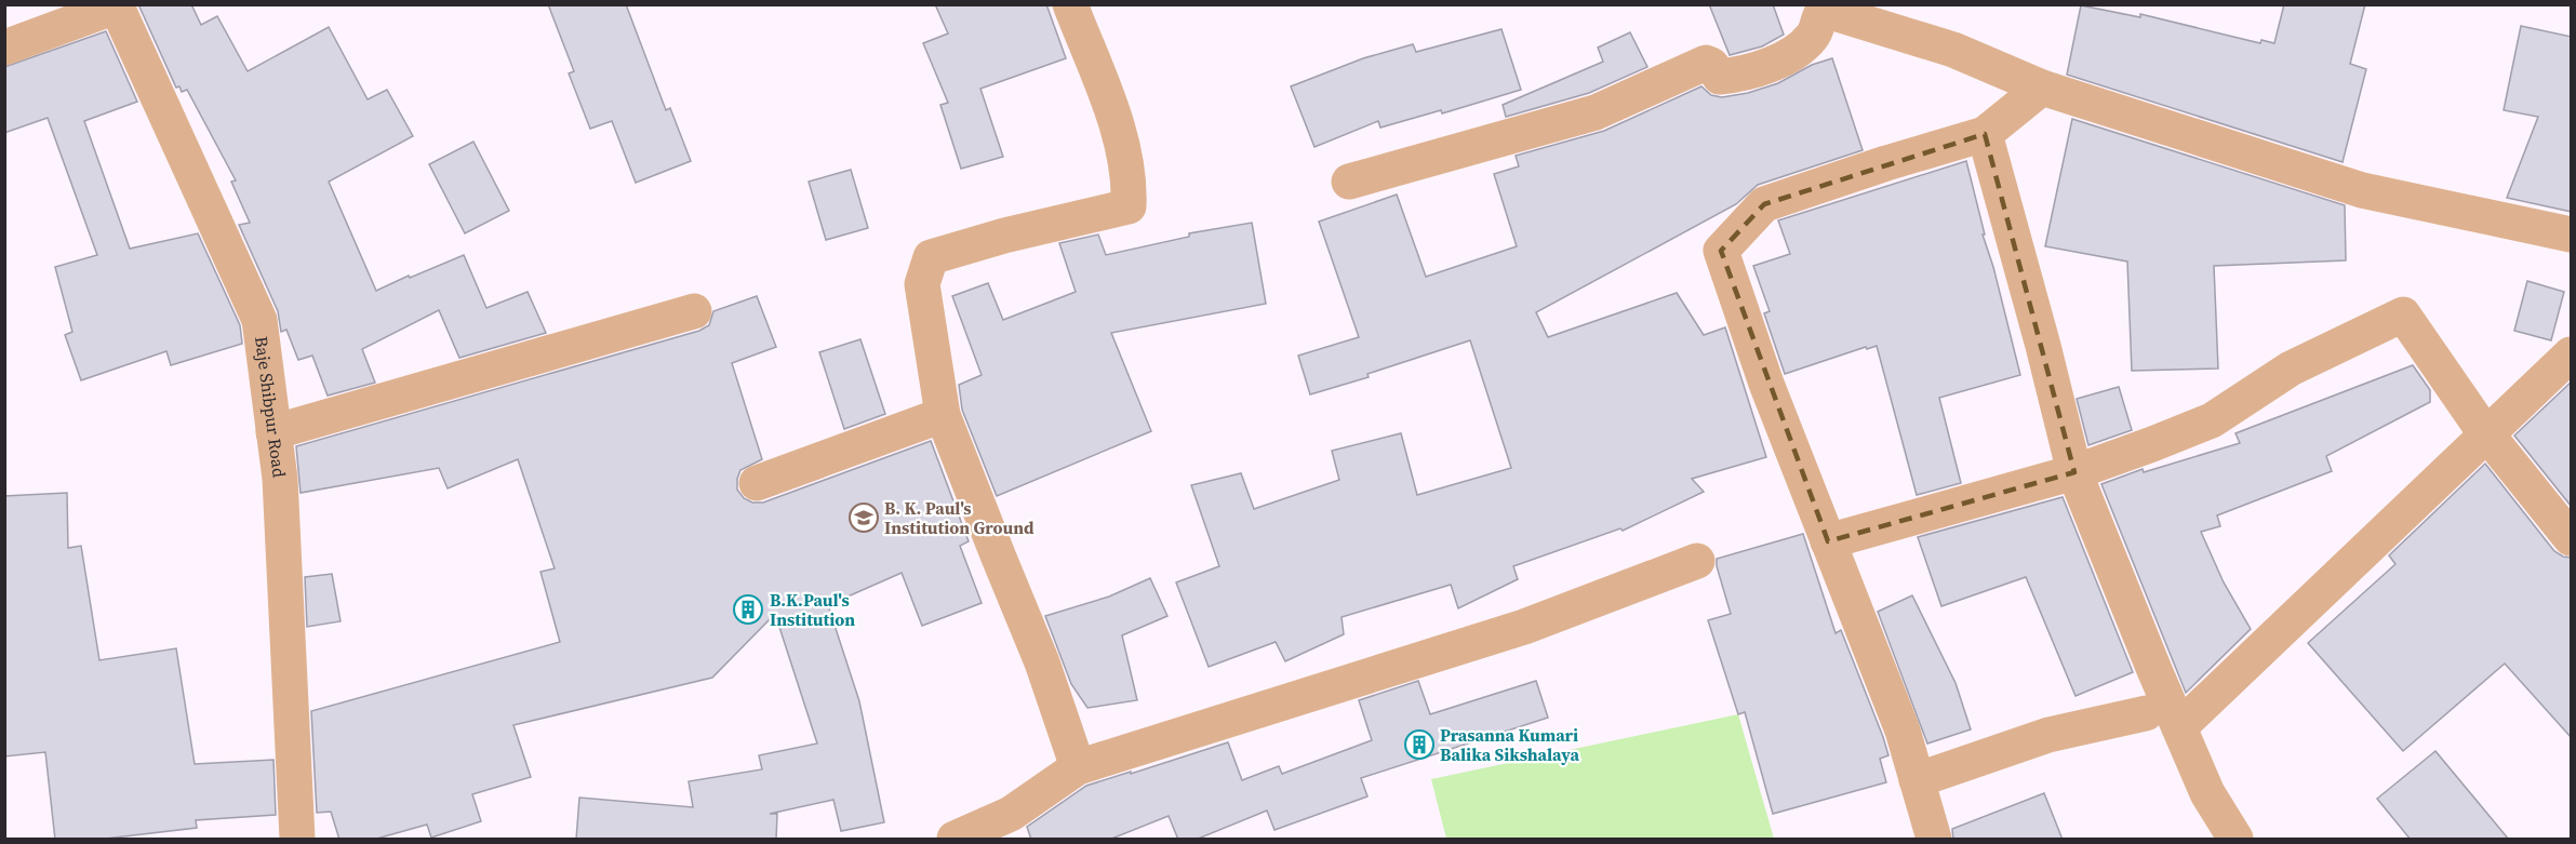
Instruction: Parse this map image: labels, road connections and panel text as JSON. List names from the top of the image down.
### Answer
{
  "streets": {
    "street": ["Baje Shibpur Road"]
  },
  "places": {
    "school or university": ["B. K. Paul's Institution Ground"],
    "building": ["B.K.Paul's Institution", "Prasanna Kumari Balika Sikshalaya"]
  }
}
